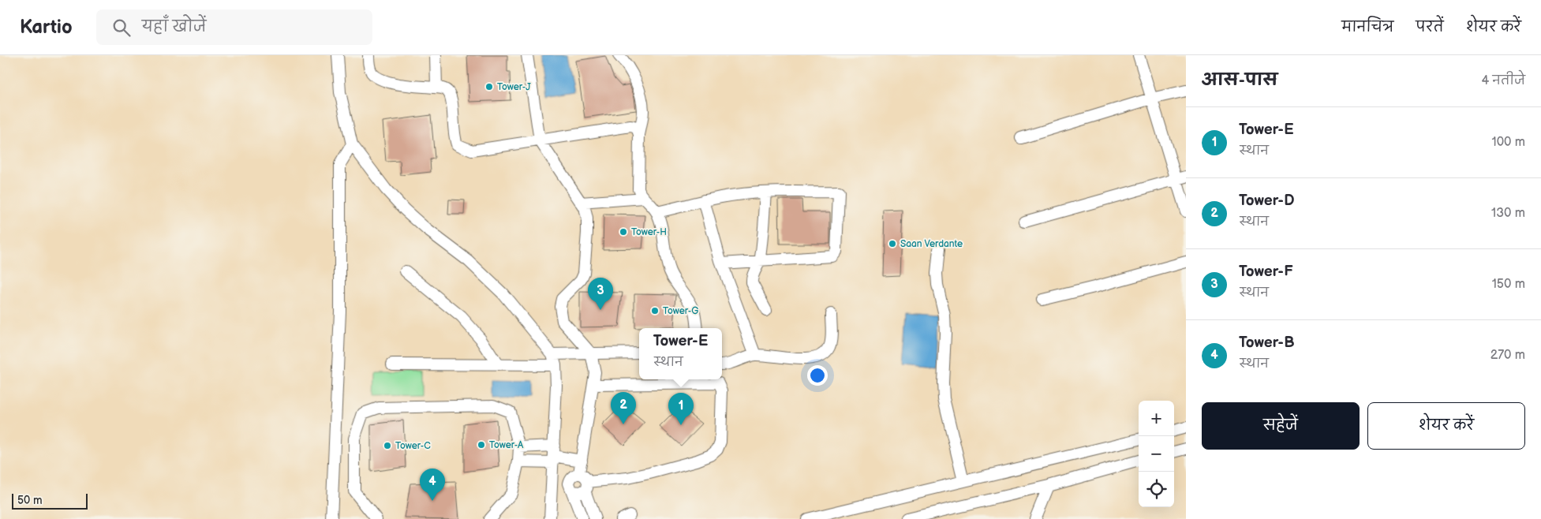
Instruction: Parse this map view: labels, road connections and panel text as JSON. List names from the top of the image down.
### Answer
{
  "places": [
    "Tower-J",
    "Tower-H",
    "Saan Verdante",
    "Tower-G",
    "Tower-A",
    "Tower-C"
  ],
  "scale_bar": "50 m",
  "page": {
    "header": "Kartio",
    "search": "यहाँ खोजें",
    "nav": ["मानचित्र", "परतें", "शेयर करें"],
    "heading": ["आस-पास", "4 नतीजे"],
    "list": [
      {
        "mark": "1",
        "name": "Tower-E",
        "note": "स्थान",
        "value": "100 m"
      },
      {
        "mark": "2",
        "name": "Tower-D",
        "note": "स्थान",
        "value": "130 m"
      },
      {
        "mark": "3",
        "name": "Tower-F",
        "note": "स्थान",
        "value": "150 m"
      },
      {
        "mark": "4",
        "name": "Tower-B",
        "note": "स्थान",
        "value": "270 m"
      }
    ],
    "pins": [
      "3",
      "2",
      "1",
      "4"
    ],
    "popup": ["Tower-E", "स्थान"],
    "buttons": ["सहेजें", "शेयर करें"],
    "map_buttons": ["+", "−"],
    "scale": "50 m"
  }
}
